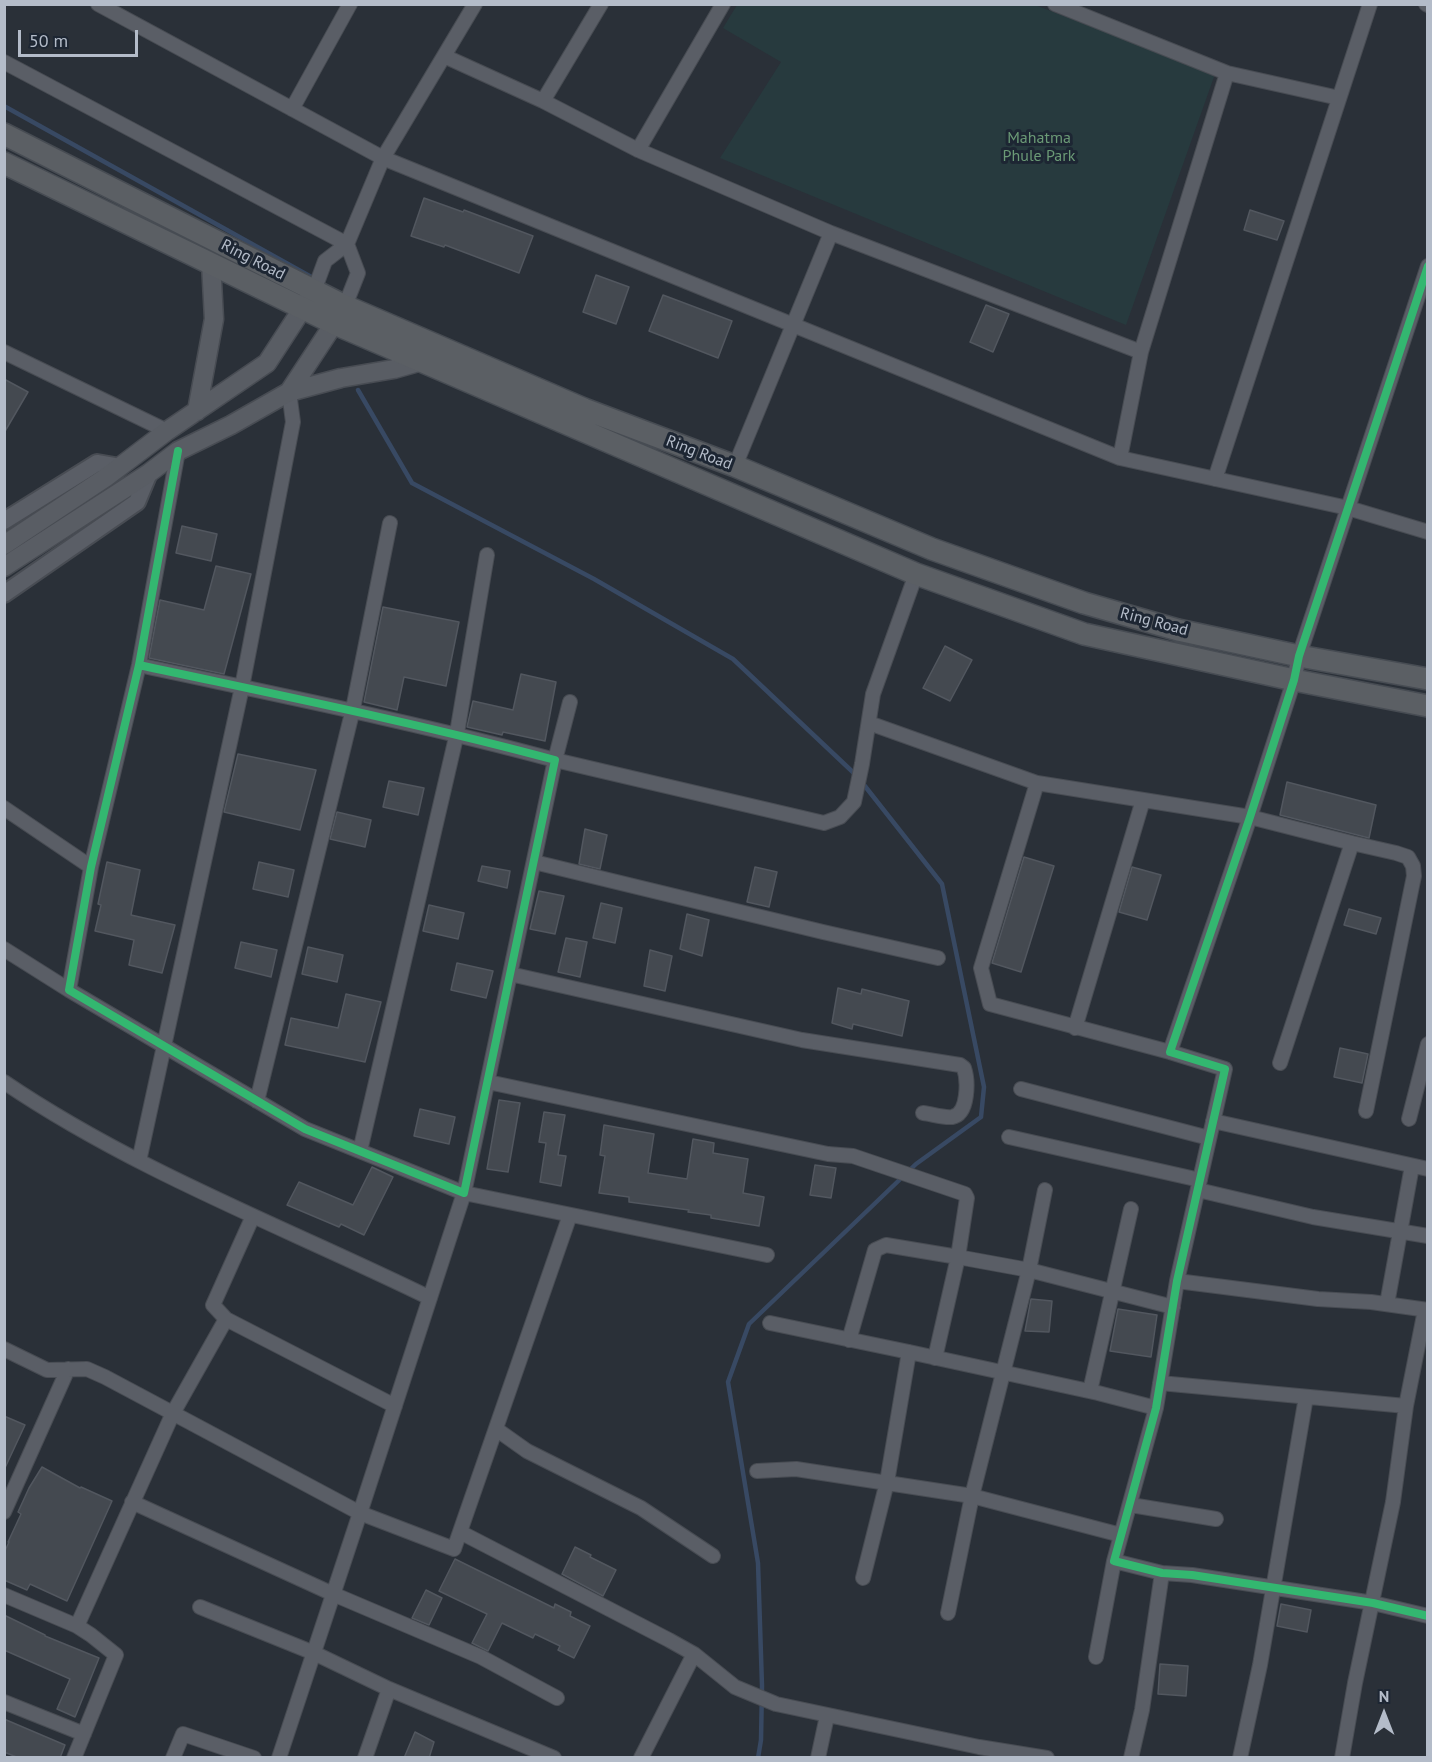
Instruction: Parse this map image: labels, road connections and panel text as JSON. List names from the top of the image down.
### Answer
{
  "streets": {
    "highway": ["Ring Road"]
  },
  "parks": ["Mahatma Phule Park"],
  "scale_bar": "50 m",
  "north": "top"
}
